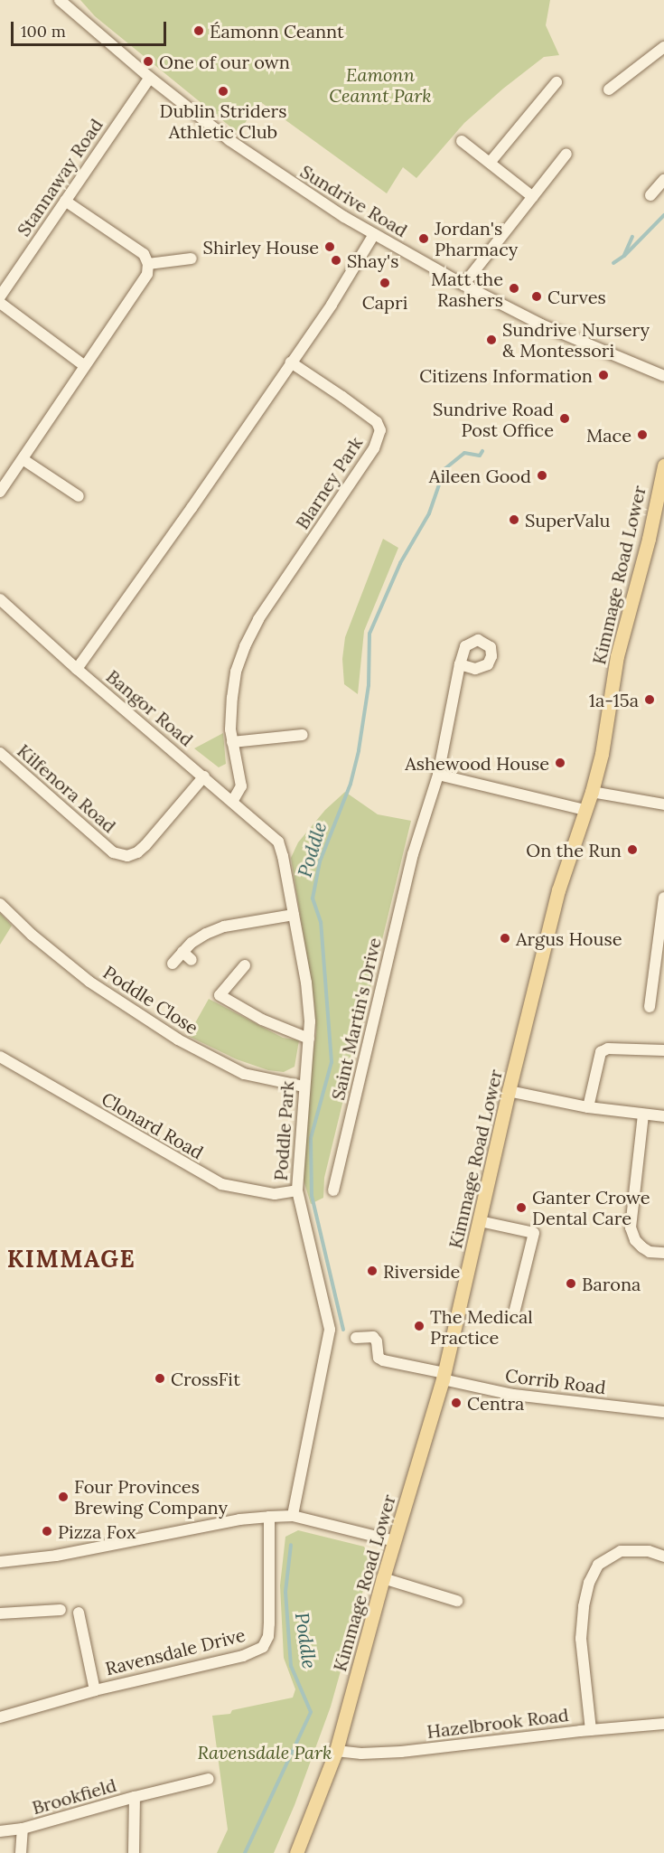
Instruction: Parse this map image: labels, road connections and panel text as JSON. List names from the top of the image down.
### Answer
{
  "streets": {
    "main road": ["Kimmage Road Lower"],
    "street": [
      "Stannaway Road",
      "Sundrive Road",
      "Blarney Park",
      "Bangor Road",
      "Kilfenora Road",
      "Poddle Close",
      "Saint Martin's Drive",
      "Clonard Road",
      "Poddle Park",
      "Corrib Road",
      "Ravensdale Drive",
      "Hazelbrook Road",
      "Brookfield"
    ]
  },
  "crossings": [
    ["Stannaway Road", "Sundrive Road"],
    ["Blarney Park", "Bangor Road"],
    ["Kimmage Road Lower", "Corrib Road"],
    ["Kimmage Road Lower", "Hazelbrook Road"],
    ["Bangor Road", "Kilfenora Road"],
    ["Bangor Road", "Poddle Park"],
    ["Poddle Close", "Poddle Park"],
    ["Clonard Road", "Poddle Park"]
  ],
  "districts": ["KIMMAGE"],
  "water": ["Poddle"],
  "parks": ["Eamonn Ceannt Park", "Ravensdale Park"],
  "places": [
    "Éamonn Ceannt",
    "One of our own",
    "Dublin Striders Athletic Club",
    "Jordan's Pharmacy",
    "Shirley House",
    "Shay's",
    "Capri",
    "Matt the Rashers",
    "Curves",
    "Sundrive Nursery & Montessori",
    "Citizens Information",
    "Sundrive Road Post Office",
    "Mace",
    "Aileen Good",
    "SuperValu",
    "1a-15a",
    "Ashewood House",
    "On the Run",
    "Argus House",
    "Ganter Crowe Dental Care",
    "Riverside",
    "Barona",
    "The Medical Practice",
    "CrossFit",
    "Centra",
    "Four Provinces Brewing Company",
    "Pizza Fox"
  ],
  "scale_bar": "100 m"
}
